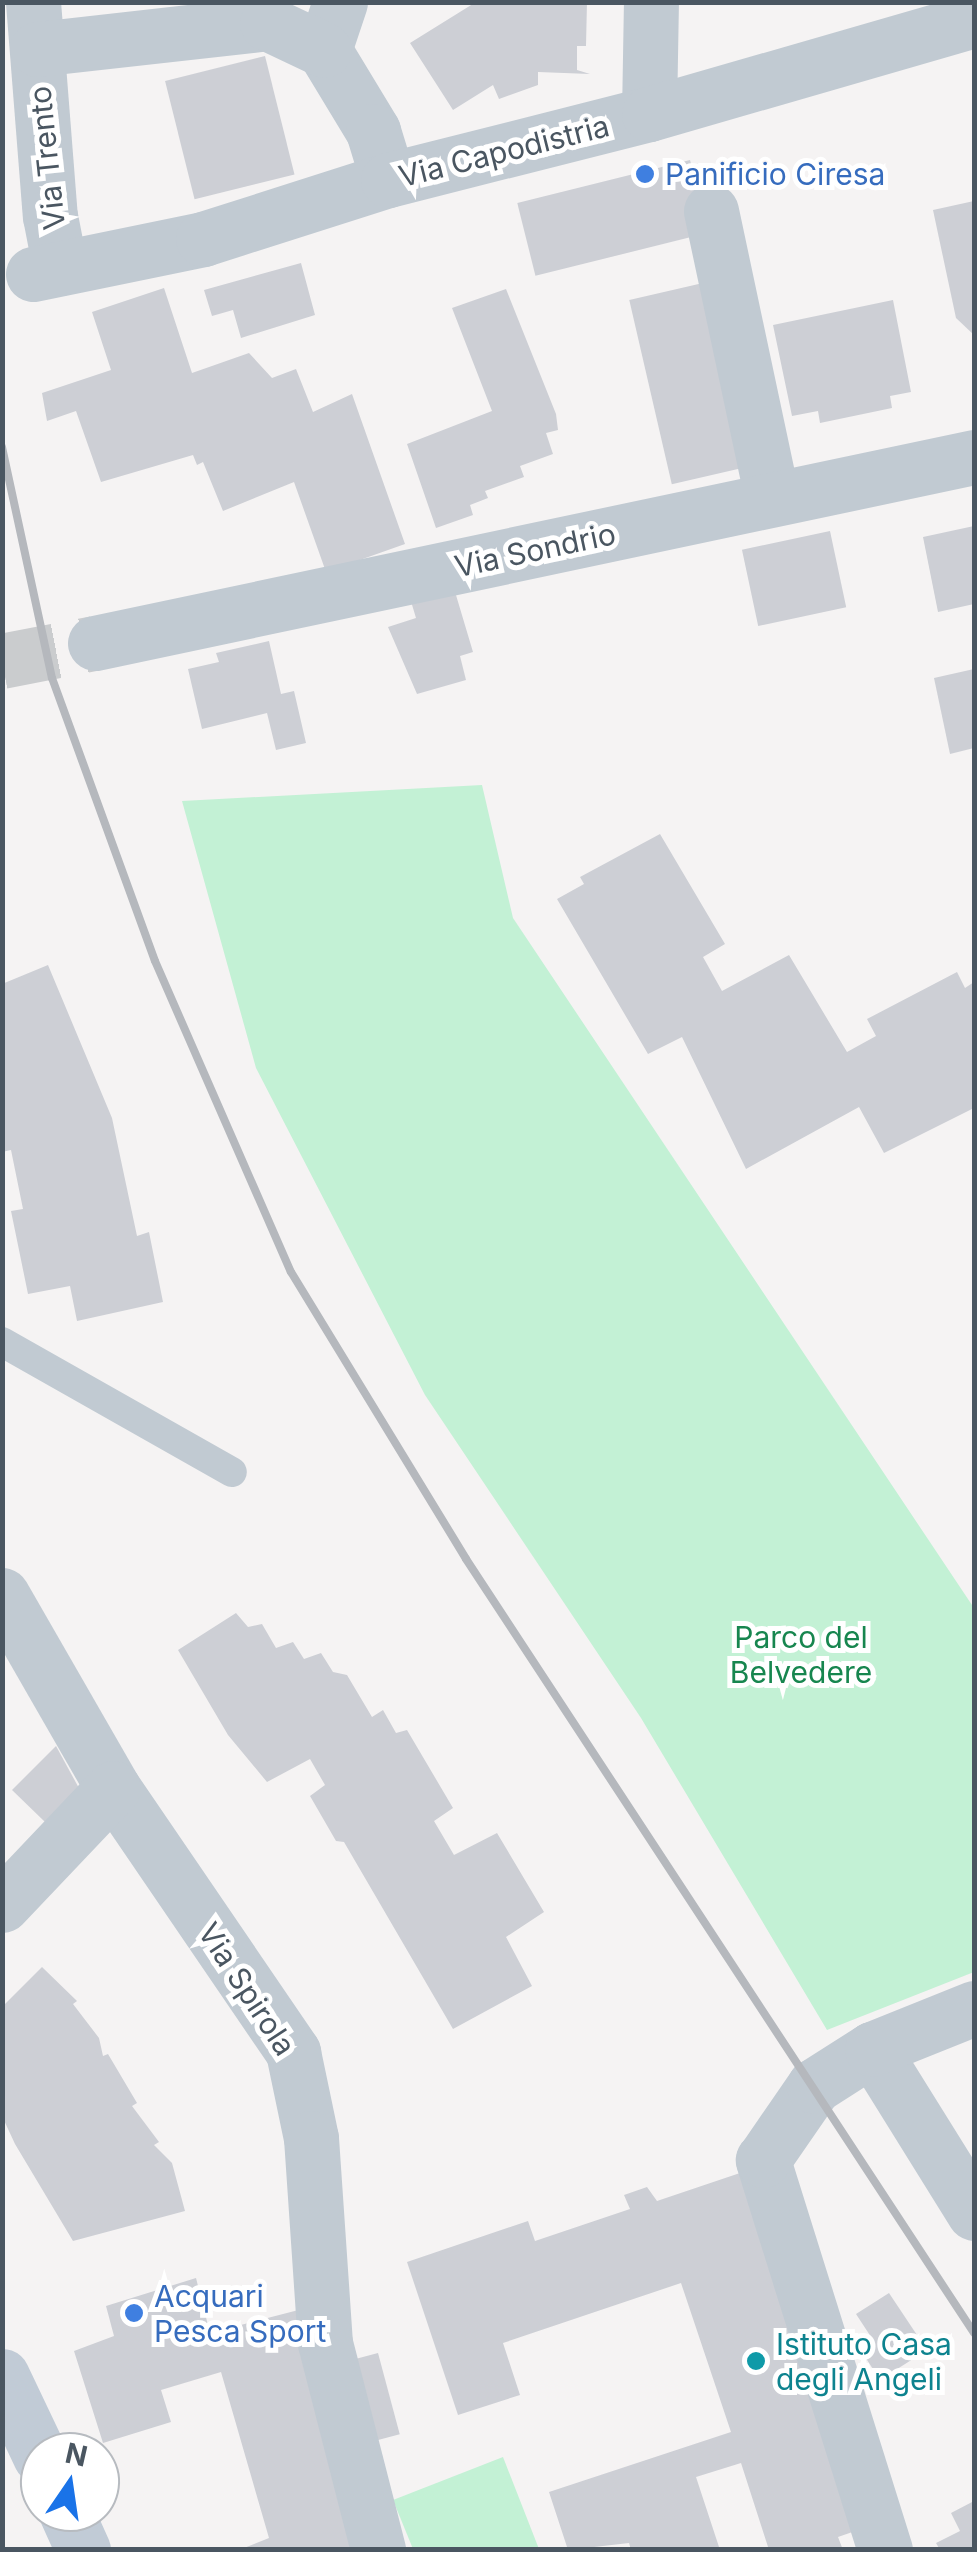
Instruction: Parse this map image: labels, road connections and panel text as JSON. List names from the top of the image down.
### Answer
{
  "streets": {
    "street": [
      "Via Capodistria",
      "Via Trento",
      "Via Sondrio",
      "Via Spirola"
    ]
  },
  "crossings": [
    ["Via Capodistria", "Via Trento"]
  ],
  "parks": ["Parco del Belvedere"],
  "places": ["Panificio Ciresa", "Acquari Pesca Sport", "Istituto Casa degli Angeli"],
  "north": "top"
}
